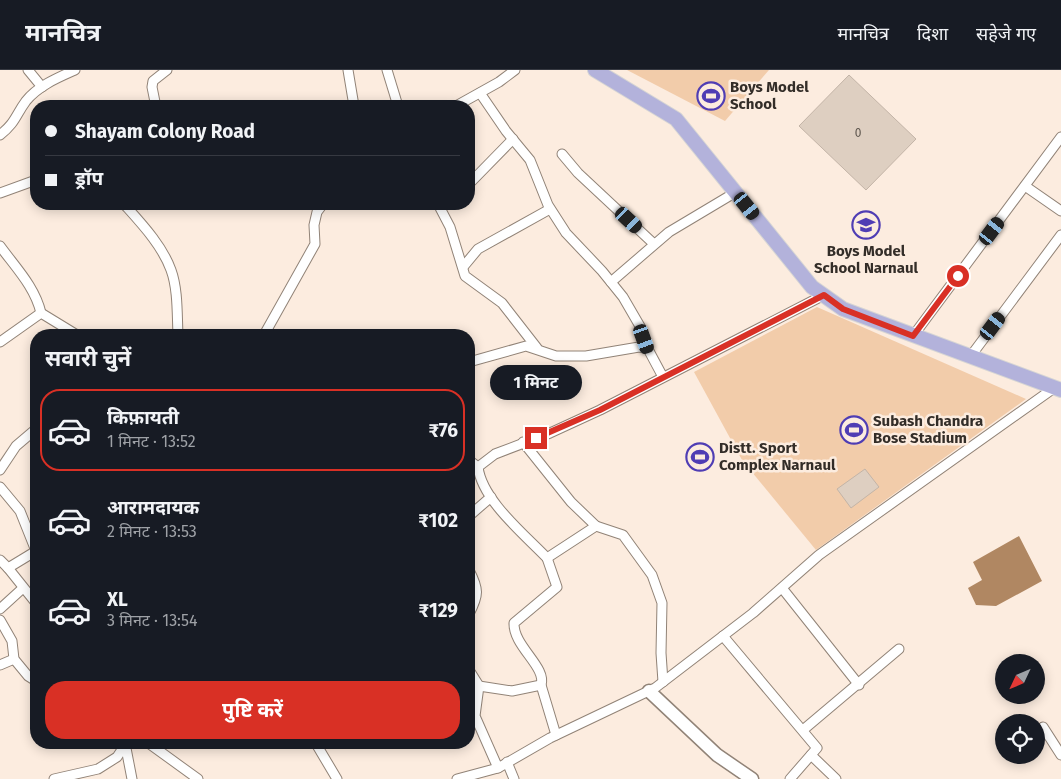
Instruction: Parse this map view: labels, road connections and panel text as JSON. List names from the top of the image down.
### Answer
{
  "places": {
    "sports": ["Boys Model School", "Subash Chandra Bose Stadium", "Distt. Sport Complex Narnaul"],
    "school or university": ["Boys Model School Narnaul"]
  },
  "house_numbers": ["0"],
  "north": "bottom left",
  "page": {
    "header": "मानचित्र",
    "nav": ["मानचित्र", "दिशा", "सहेजे गए"],
    "banner": ["Shayam Colony Road", "ड्रॉप"],
    "heading": "सवारी चुनें",
    "bubble": "1 मिनट",
    "list": [
      {
        "name": "किफ़ायती",
        "note": "1 मिनट · 13:52",
        "value": "₹76"
      },
      {
        "name": "आरामदायक",
        "note": "2 मिनट · 13:53",
        "value": "₹102"
      },
      {
        "name": "XL",
        "note": "3 मिनट · 13:54",
        "value": "₹129"
      }
    ],
    "buttons": "पुष्टि करें"
  }
}
